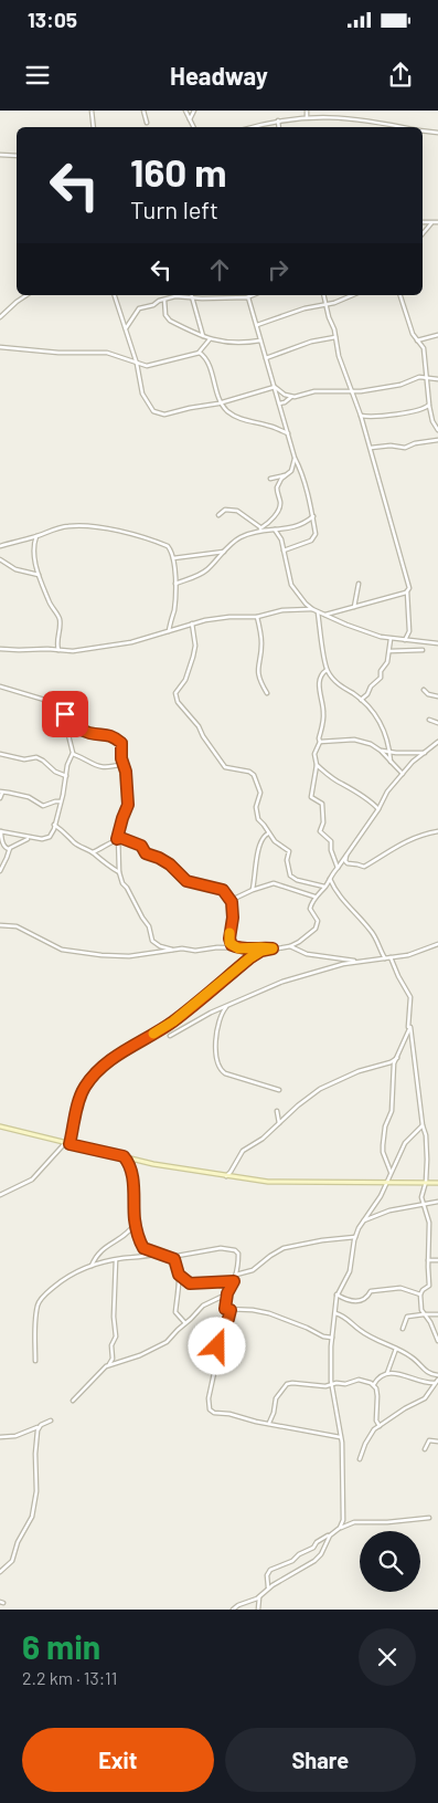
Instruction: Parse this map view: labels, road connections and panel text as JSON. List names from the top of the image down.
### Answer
{
  "page": {
    "status": "13:05",
    "header": "Headway",
    "turn": ["160 m", "Turn left"],
    "heading": ["6 min", "2.2 km · 13:11"],
    "buttons": ["Exit", "Share"]
  }
}
